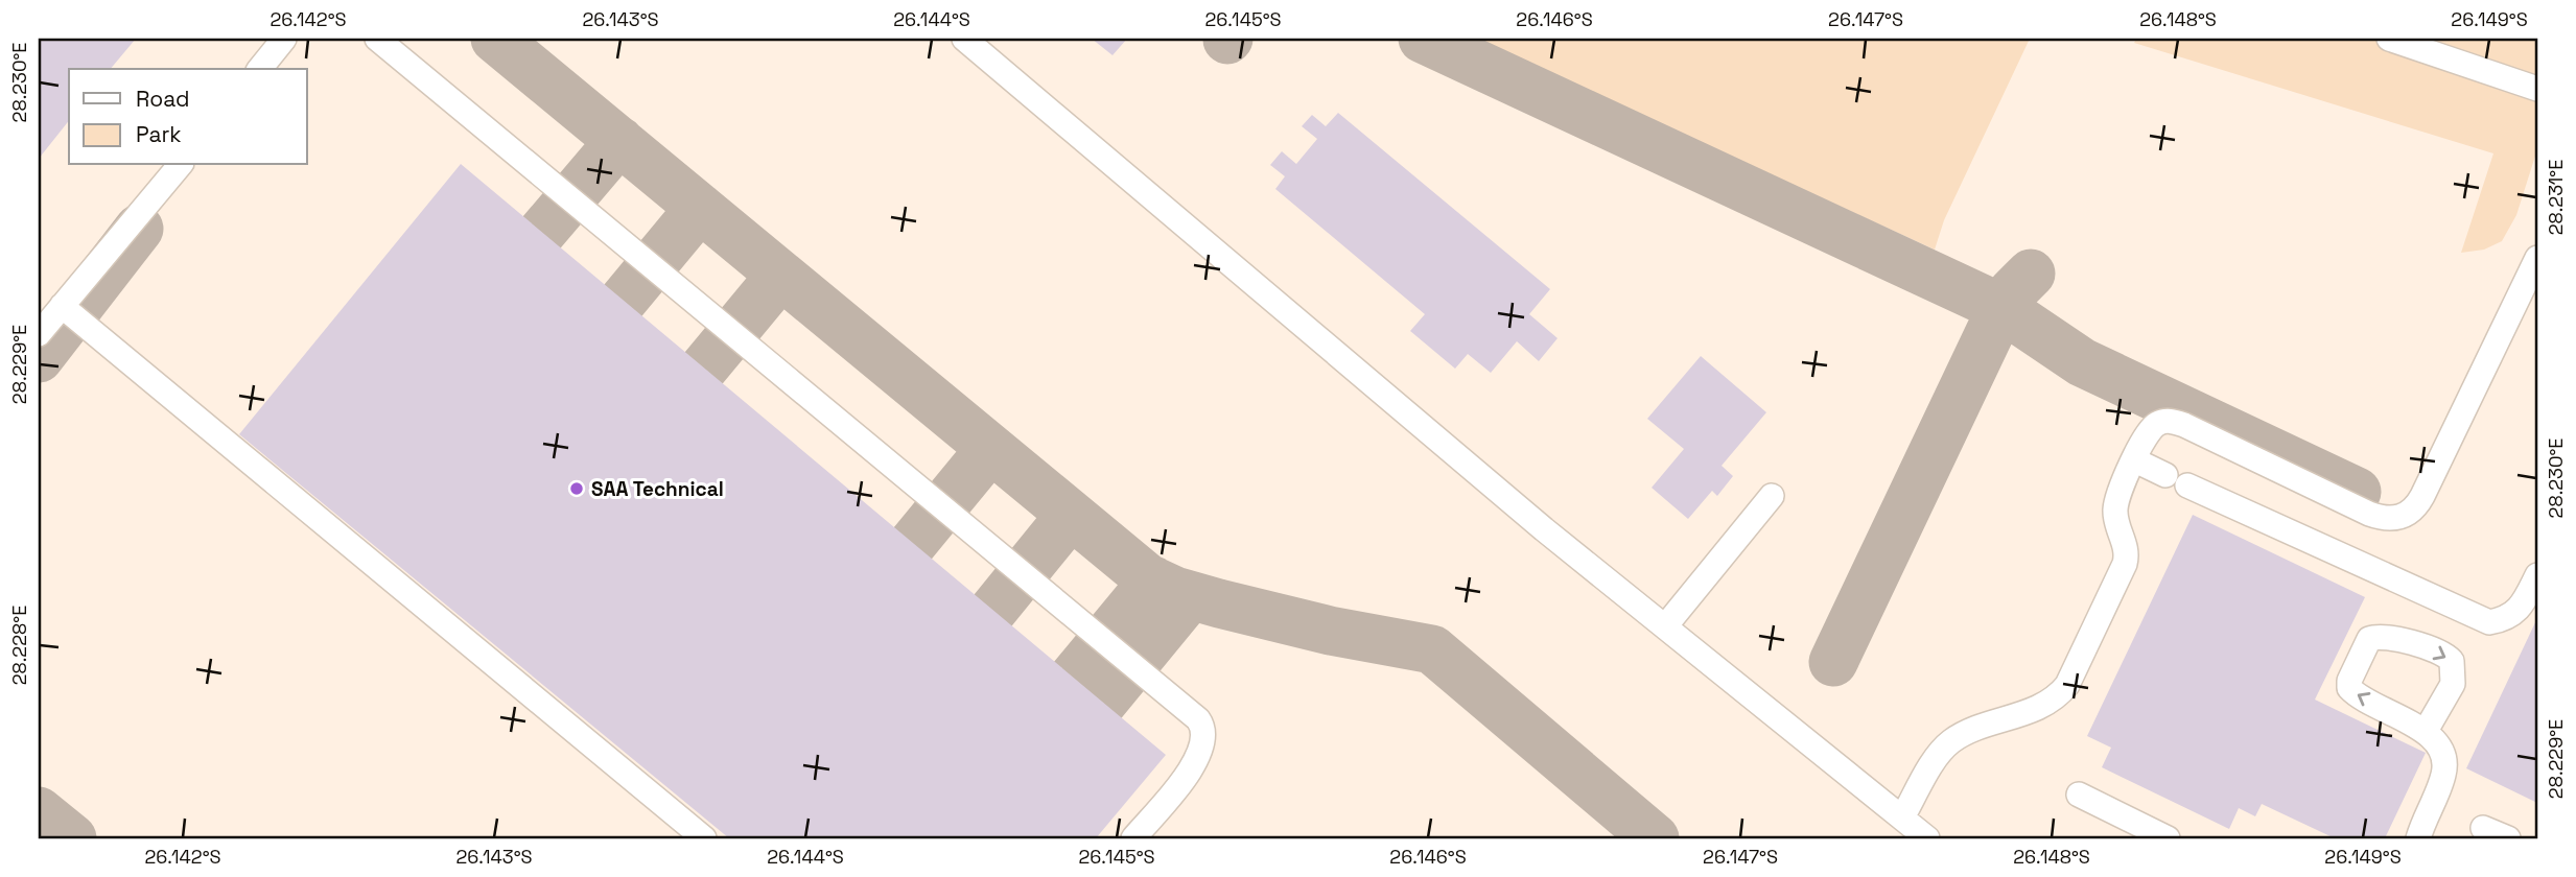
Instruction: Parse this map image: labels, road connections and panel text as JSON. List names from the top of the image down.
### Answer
{
  "places": ["SAA Technical"],
  "legend": ["Road", "Park"],
  "coordinates": [
    "26.142°S",
    "26.143°S",
    "26.144°S",
    "26.145°S",
    "26.146°S",
    "26.147°S",
    "26.148°S",
    "26.149°S",
    "28.230°E",
    "28.231°E",
    "28.229°E",
    "28.228°E"
  ]
}
